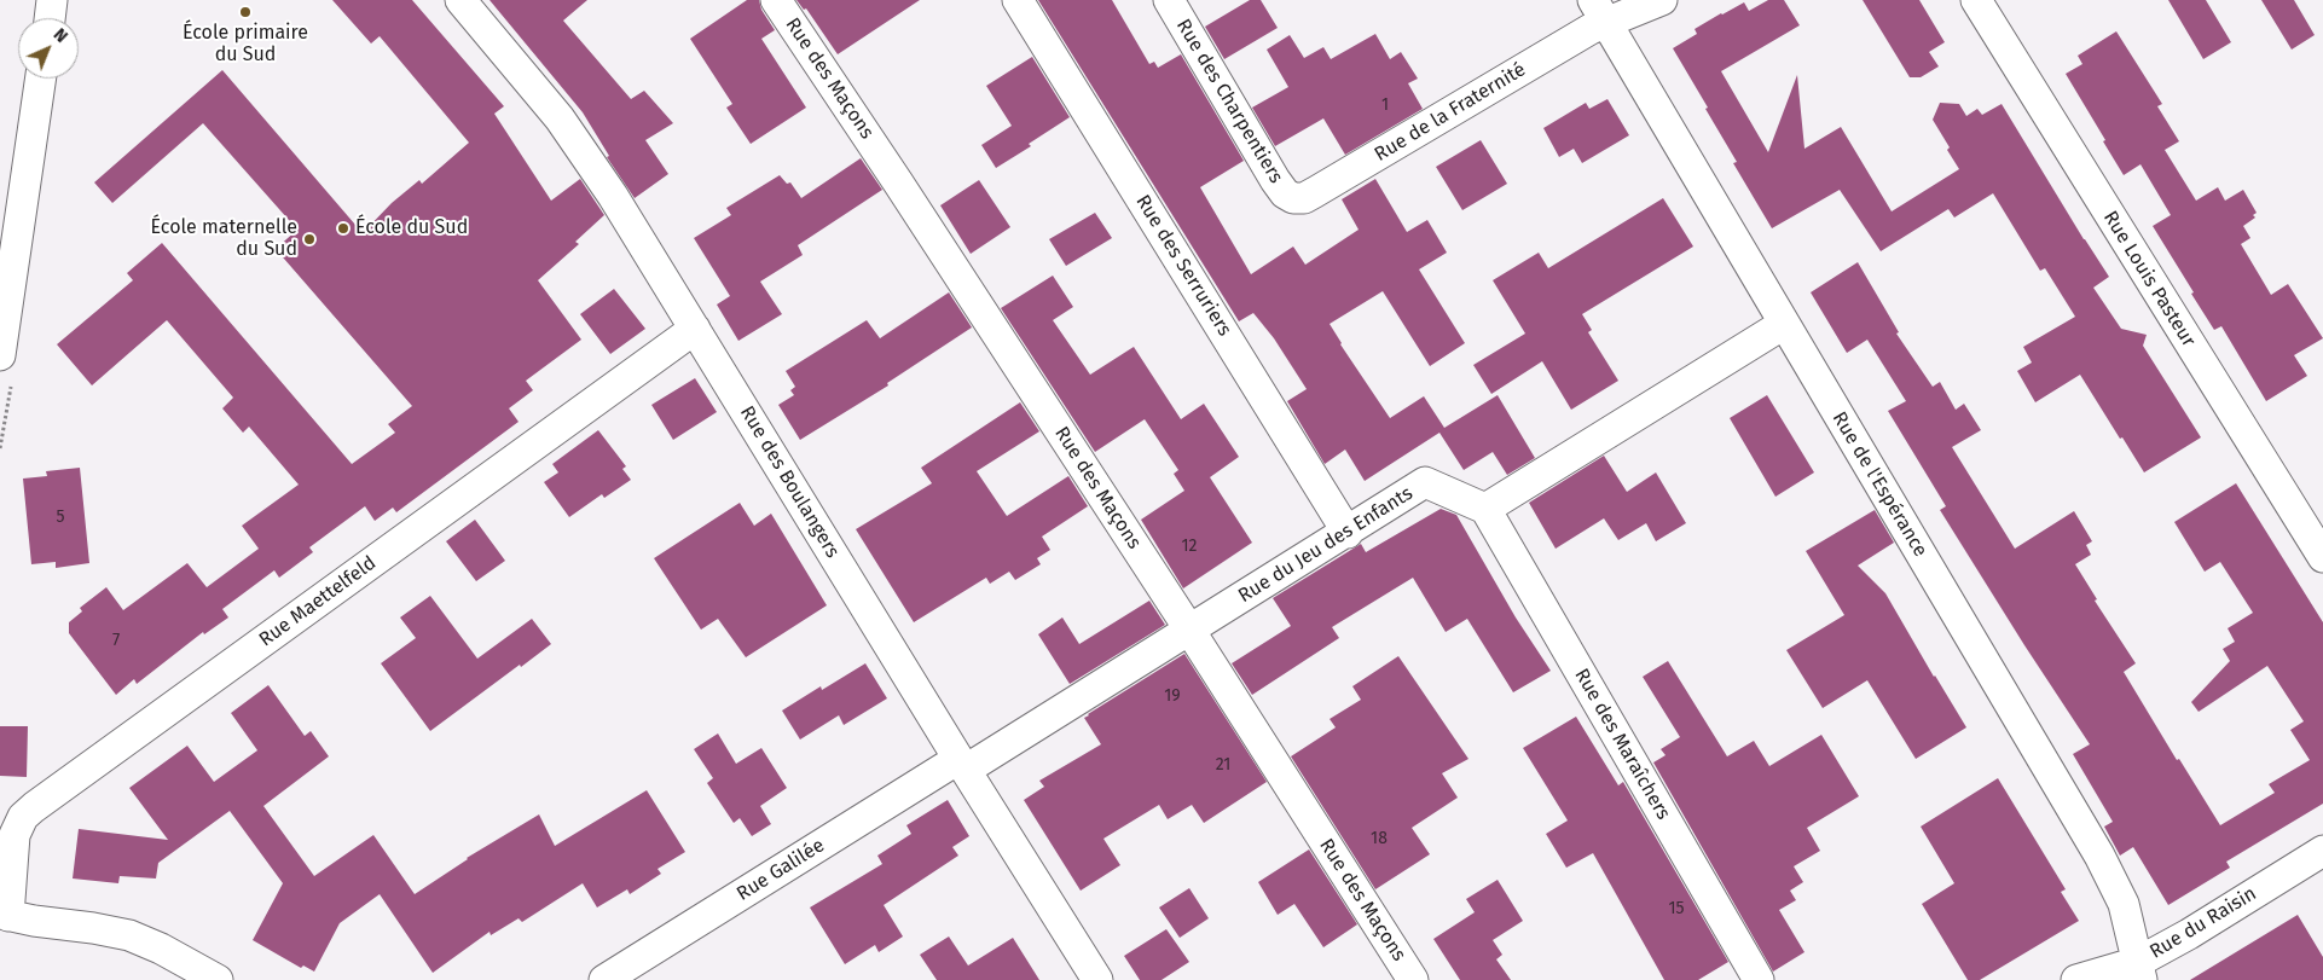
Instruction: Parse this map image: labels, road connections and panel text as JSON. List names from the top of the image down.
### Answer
{
  "streets": {
    "street": [
      "Rue des Maçons",
      "Rue des Charpentiers",
      "Rue de la Fraternité",
      "Rue des Serruriers",
      "Rue Louis Pasteur",
      "Rue des Boulangers",
      "Rue de l'Espérance",
      "Rue du Jeu des Enfants",
      "Rue Maettelfeld",
      "Rue des Maraîchers",
      "Rue Galilée",
      "Rue du Raisin"
    ]
  },
  "crossings": [
    ["Rue des Maçons", "Rue du Jeu des Enfants"],
    ["Rue des Charpentiers", "Rue de la Fraternité"],
    ["Rue de la Fraternité", "Rue de l'Espérance"],
    ["Rue des Serruriers", "Rue du Jeu des Enfants"],
    ["Rue des Boulangers", "Rue du Jeu des Enfants"],
    ["Rue des Boulangers", "Rue Maettelfeld"],
    ["Rue des Boulangers", "Rue Galilée"],
    ["Rue de l'Espérance", "Rue du Raisin"],
    ["Rue du Jeu des Enfants", "Rue des Maraîchers"],
    ["Rue du Jeu des Enfants", "Rue Galilée"]
  ],
  "places": ["École primaire du Sud", "École du Sud", "École maternelle du Sud"],
  "house_numbers": [
    "1",
    "5",
    "12",
    "7",
    "19",
    "21",
    "18",
    "15"
  ],
  "north": "top right"
}
